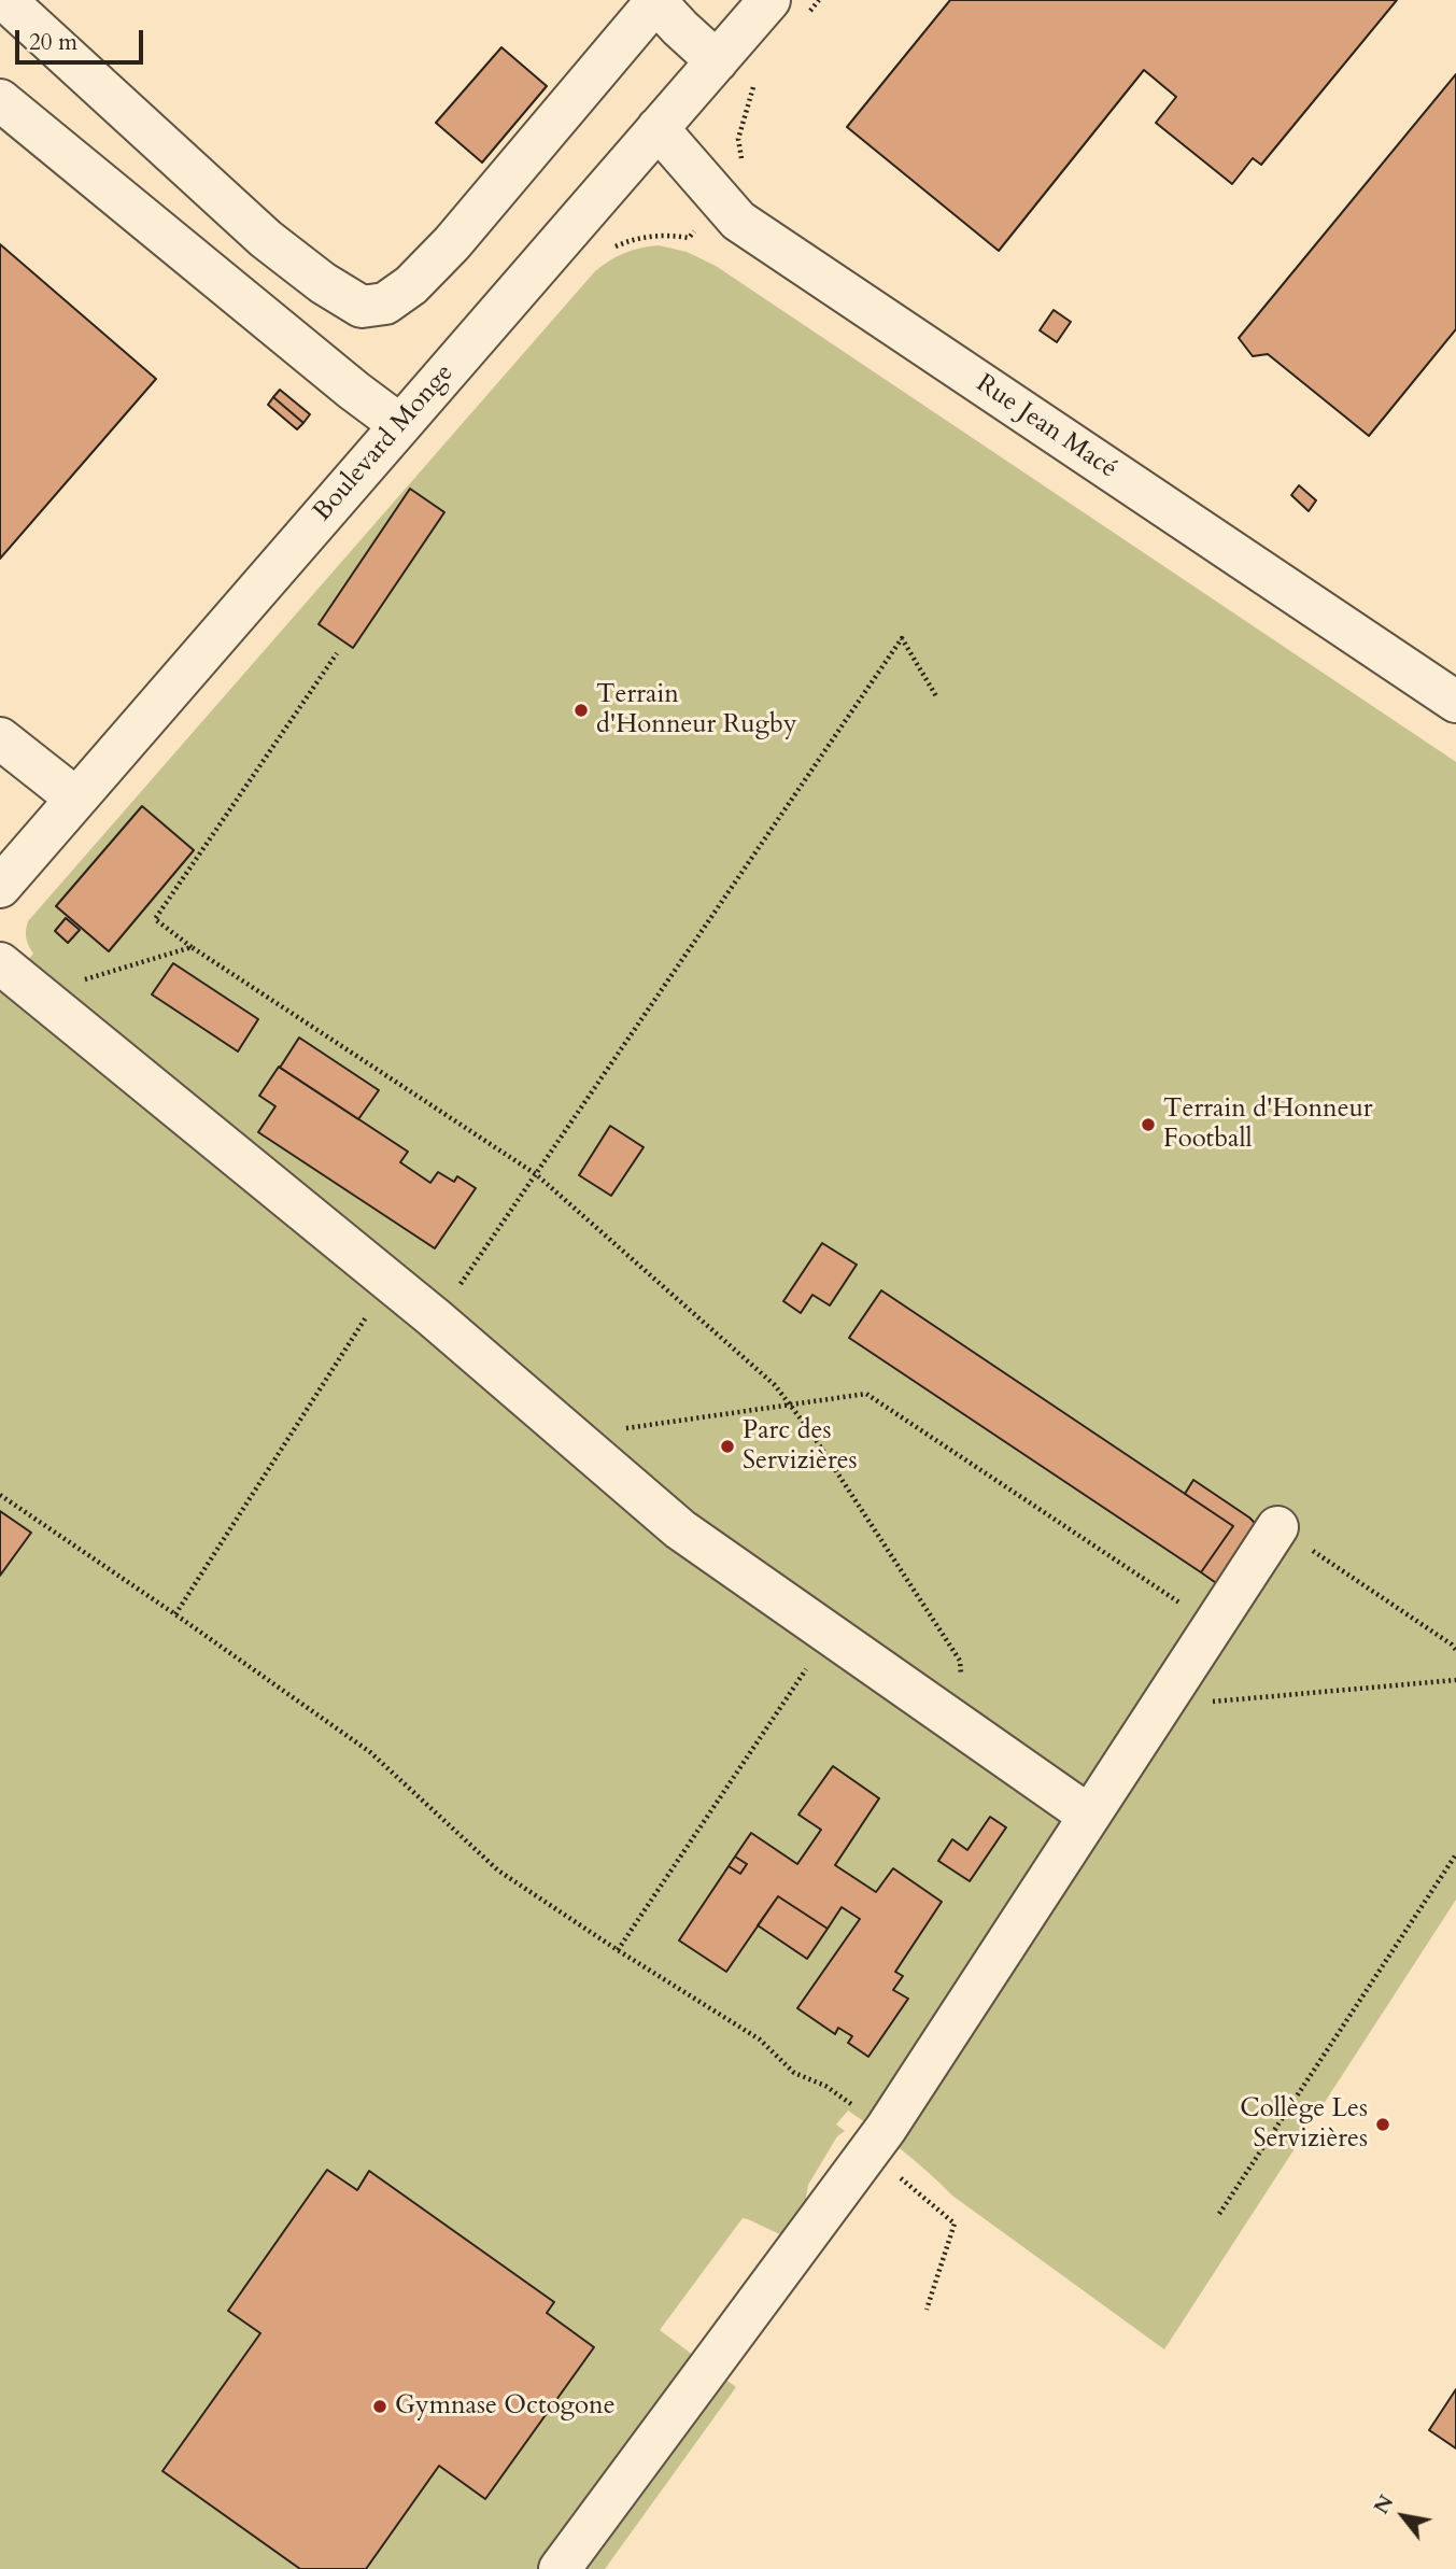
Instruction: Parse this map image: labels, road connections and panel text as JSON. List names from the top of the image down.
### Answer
{
  "streets": {
    "street": ["Rue Jean Macé", "Boulevard Monge"]
  },
  "crossings": [
    ["Rue Jean Macé", "Boulevard Monge"]
  ],
  "places": [
    "Terrain d'Honneur Rugby",
    "Terrain d'Honneur Football",
    "Parc des Servizières",
    "Collège Les Servizières",
    "Gymnase Octogone"
  ],
  "scale_bar": "20 m",
  "north": "top left"
}
